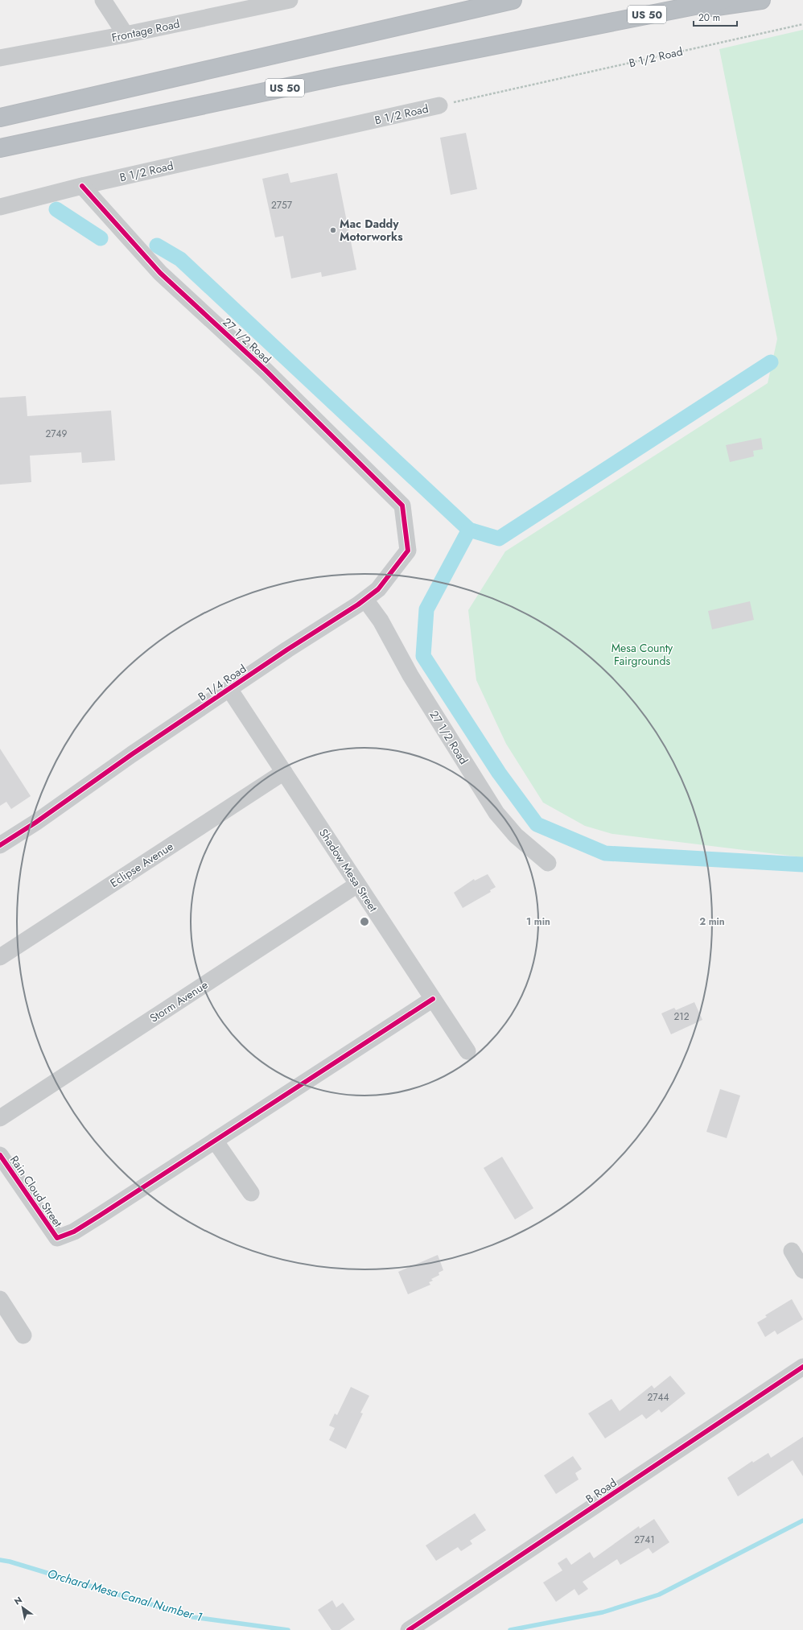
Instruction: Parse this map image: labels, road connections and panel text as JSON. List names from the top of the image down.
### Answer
{
  "streets": {
    "highway": ["US 50"],
    "street": [
      "Frontage Road",
      "B 1/2 Road",
      "27 1/2 Road",
      "B 1/4 Road",
      "Eclipse Avenue",
      "Shadow Mesa Street",
      "Storm Avenue",
      "Rain Cloud Street",
      "B Road"
    ]
  },
  "crossings": [
    ["B 1/2 Road", "27 1/2 Road"],
    ["27 1/2 Road", "B 1/4 Road"],
    ["B 1/4 Road", "Shadow Mesa Street"],
    ["Eclipse Avenue", "Shadow Mesa Street"],
    ["Shadow Mesa Street", "Storm Avenue"]
  ],
  "water": ["Orchard Mesa Canal Number 1"],
  "parks": ["Mesa County Fairgrounds"],
  "places": ["Mac Daddy Motorworks"],
  "house_numbers": [
    "2757",
    "2749",
    "212",
    "2744",
    "2741"
  ],
  "scale_bar": "20 m",
  "north": "top left",
  "rings": ["1 min", "2 min"]
}
